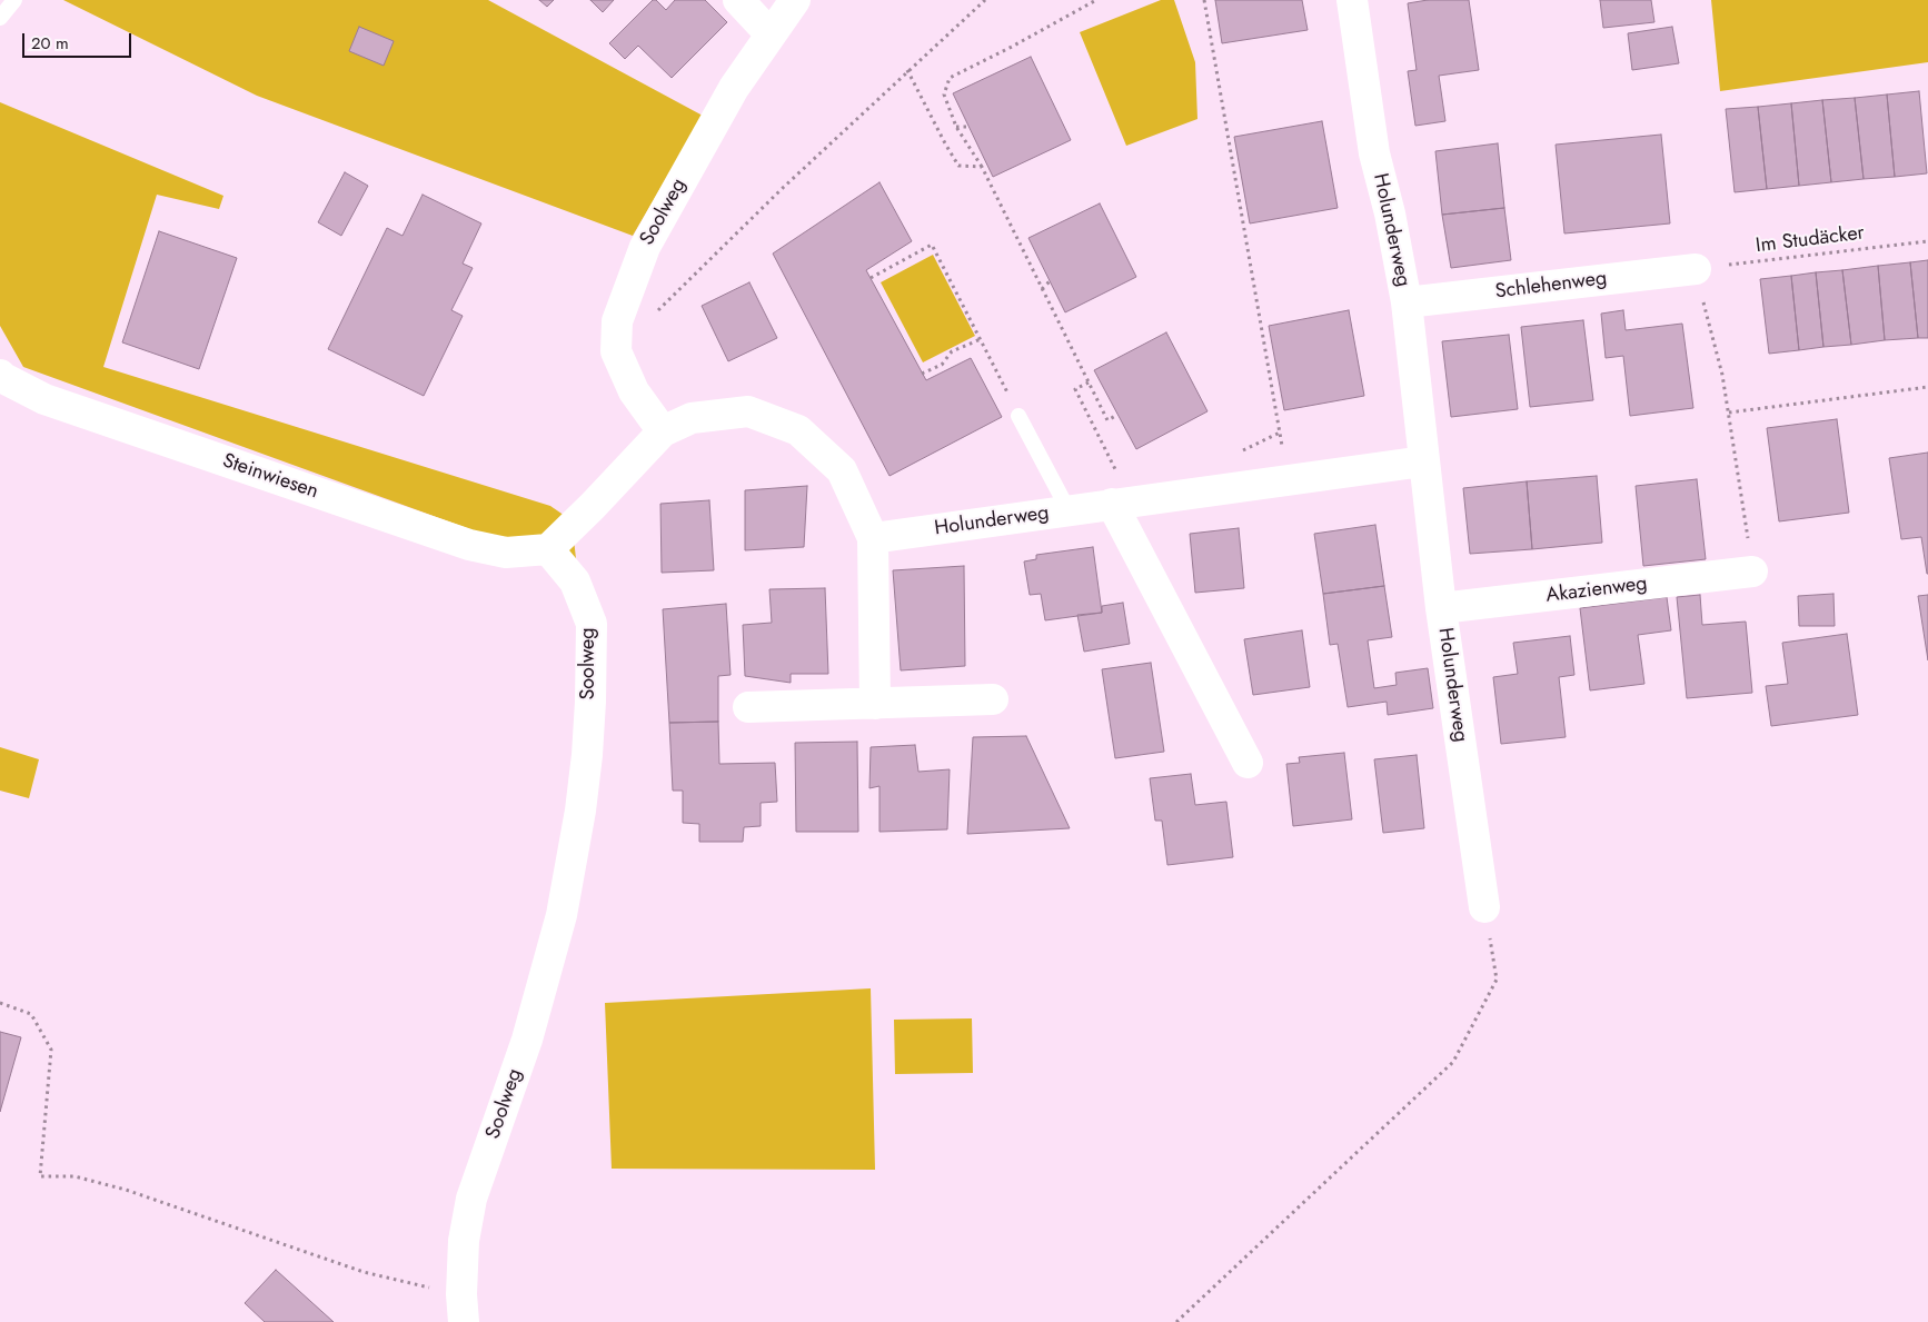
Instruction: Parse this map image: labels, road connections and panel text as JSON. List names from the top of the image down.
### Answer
{
  "streets": {
    "street": [
      "Soolweg",
      "Holunderweg",
      "Schlehenweg",
      "Steinwiesen",
      "Akazienweg"
    ],
    "path": ["Im Studäcker"]
  },
  "crossings": [
    ["Soolweg", "Steinwiesen"],
    ["Holunderweg", "Schlehenweg"],
    ["Holunderweg", "Akazienweg"],
    ["Im Studäcker", "Schlehenweg"]
  ],
  "scale_bar": "20 m"
}
